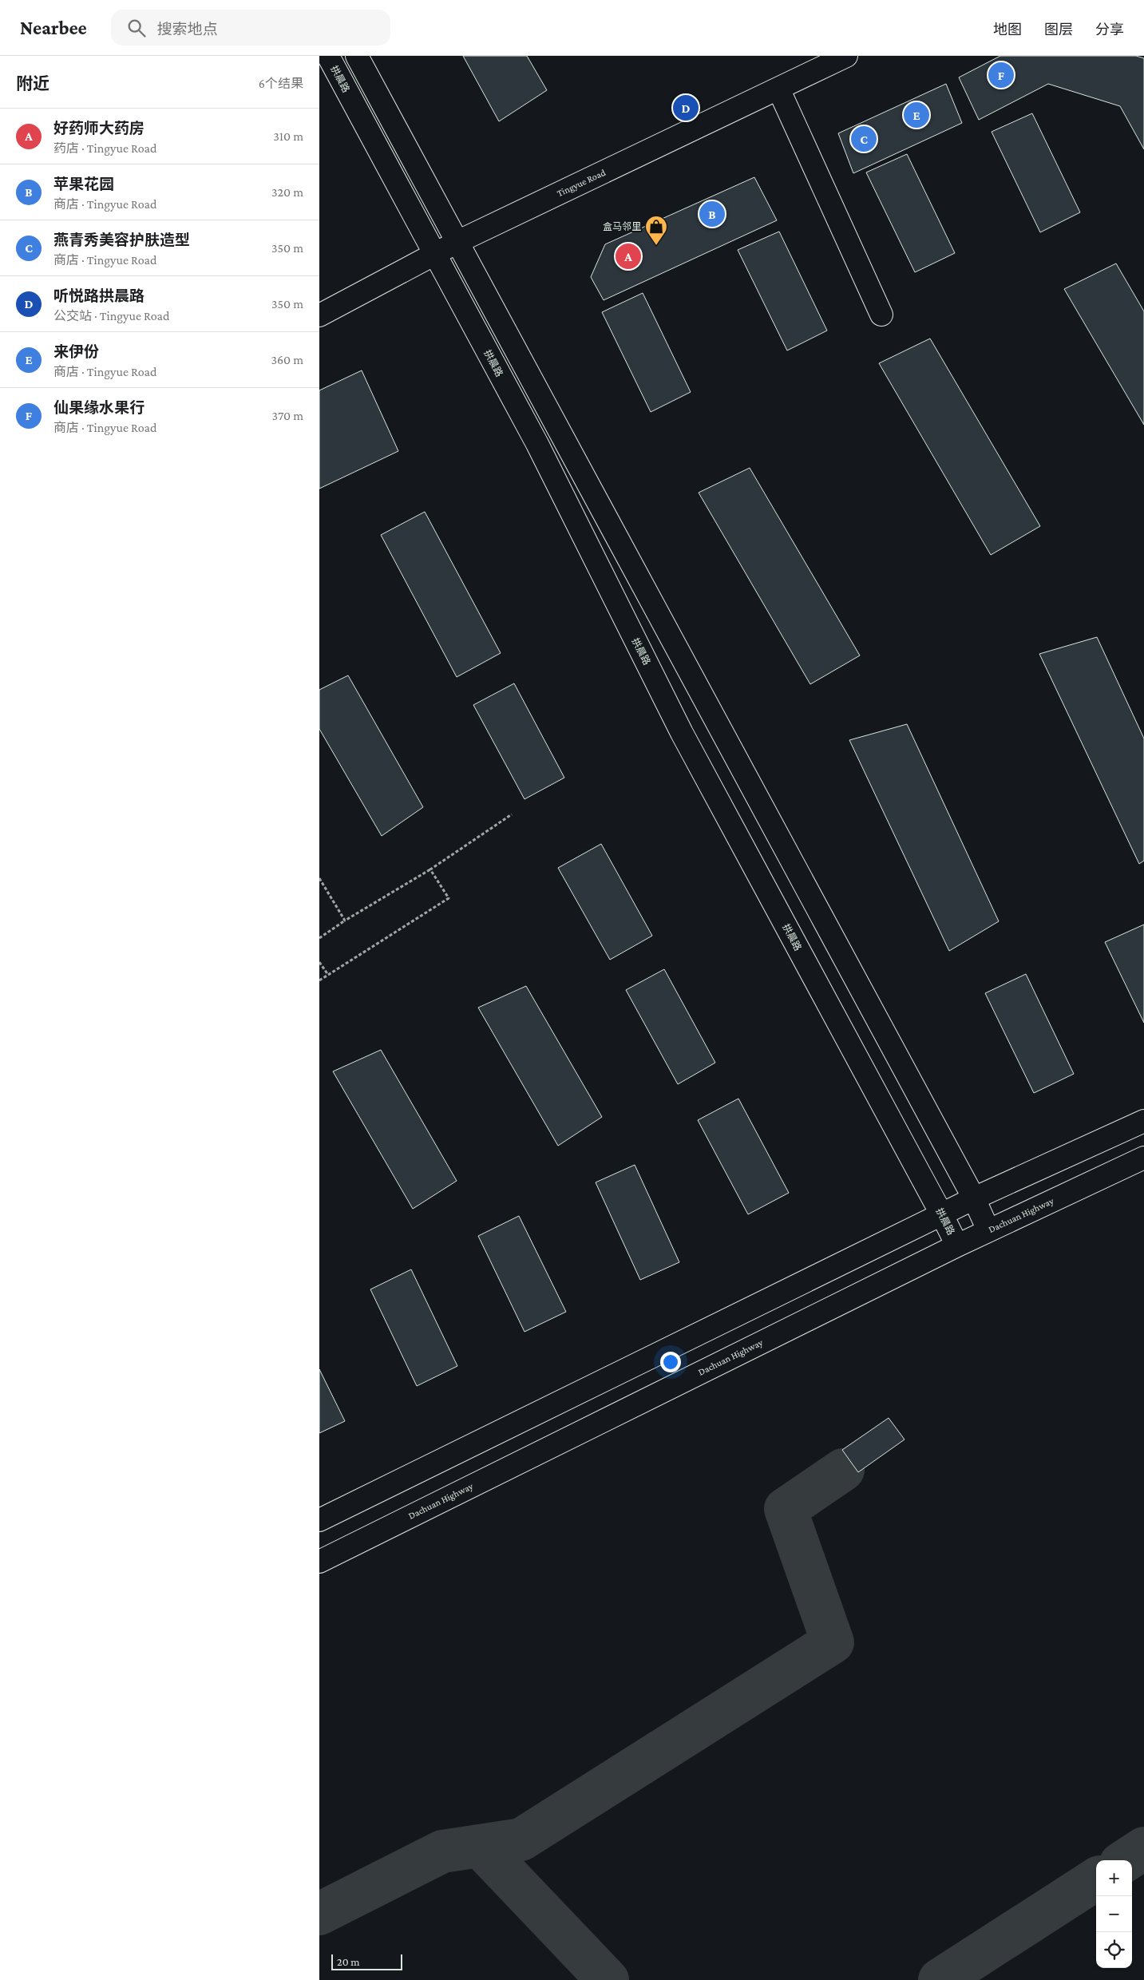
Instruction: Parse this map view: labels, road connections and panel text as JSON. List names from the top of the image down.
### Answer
{
  "streets": {
    "main road": ["拱晨路", "Tingyue Road", "Dachuan Highway"]
  },
  "crossings": [
    ["拱晨路", "Tingyue Road"],
    ["拱晨路", "Dachuan Highway"]
  ],
  "places": {
    "shop": ["盒马邻里"]
  },
  "scale_bar": "20 m",
  "page": {
    "header": "Nearbee",
    "search": "搜索地点",
    "nav": ["地图", "图层", "分享"],
    "heading": ["附近", "6个结果"],
    "pins": [
      "F",
      "D",
      "E",
      "C",
      "B",
      "A"
    ],
    "list": [
      {
        "mark": "A",
        "name": "好药师大药房",
        "note": "药店 · Tingyue Road",
        "value": "310 m"
      },
      {
        "mark": "B",
        "name": "苹果花园",
        "note": "商店 · Tingyue Road",
        "value": "320 m"
      },
      {
        "mark": "C",
        "name": "燕青秀美容护肤造型",
        "note": "商店 · Tingyue Road",
        "value": "350 m"
      },
      {
        "mark": "D",
        "name": "听悦路拱晨路",
        "note": "公交站 · Tingyue Road",
        "value": "350 m"
      },
      {
        "mark": "E",
        "name": "来伊份",
        "note": "商店 · Tingyue Road",
        "value": "360 m"
      },
      {
        "mark": "F",
        "name": "仙果缘水果行",
        "note": "商店 · Tingyue Road",
        "value": "370 m"
      }
    ],
    "map_buttons": ["+", "−"],
    "scale": "20 m"
  }
}
